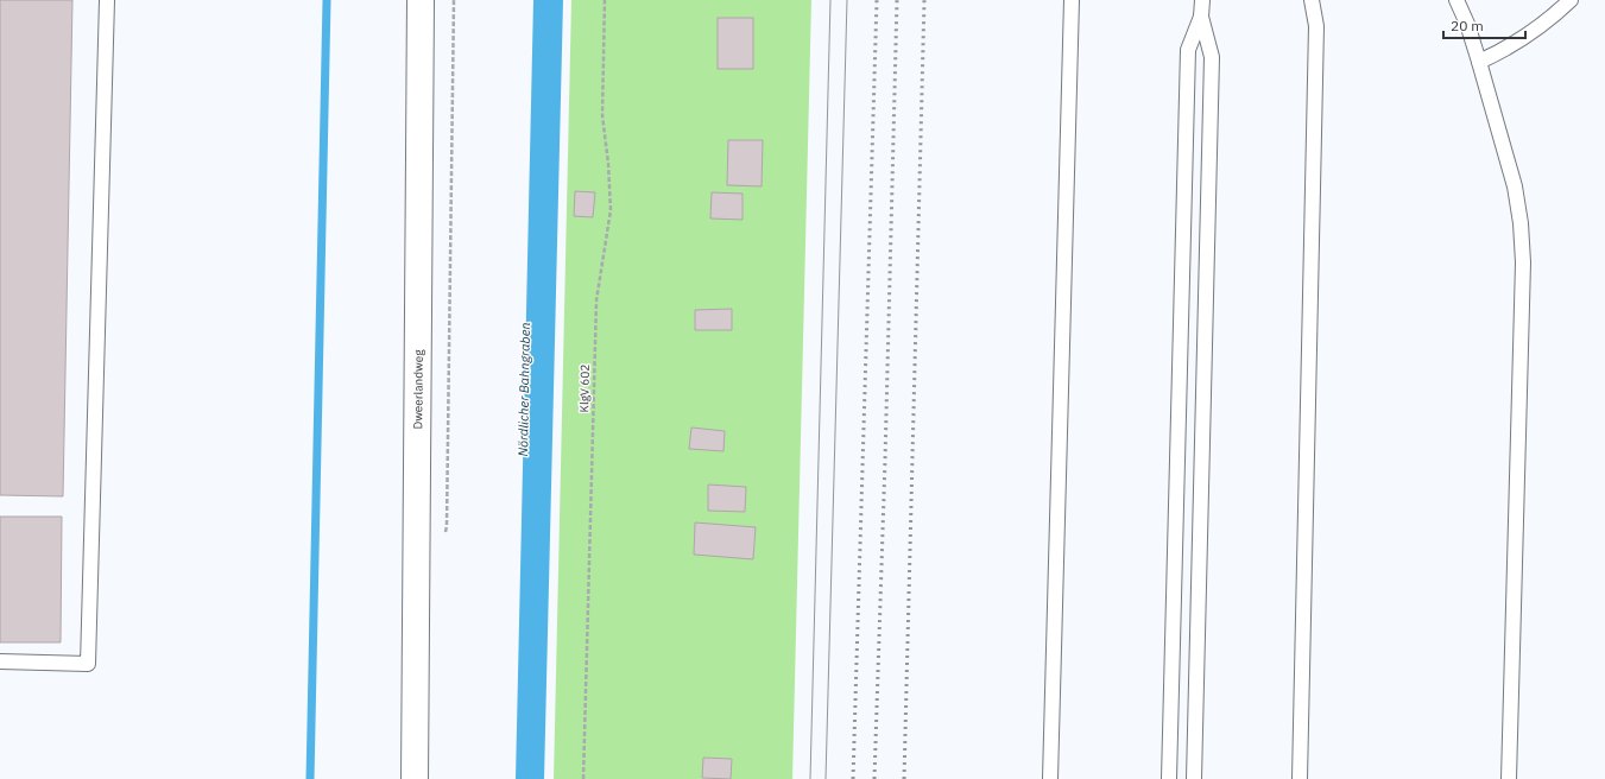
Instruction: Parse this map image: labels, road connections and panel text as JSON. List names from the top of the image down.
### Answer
{
  "streets": {
    "street": ["Dweerlandweg"],
    "path": ["KlgV 602"]
  },
  "water": ["Nördlicher Bahngraben"],
  "scale_bar": "20 m"
}
